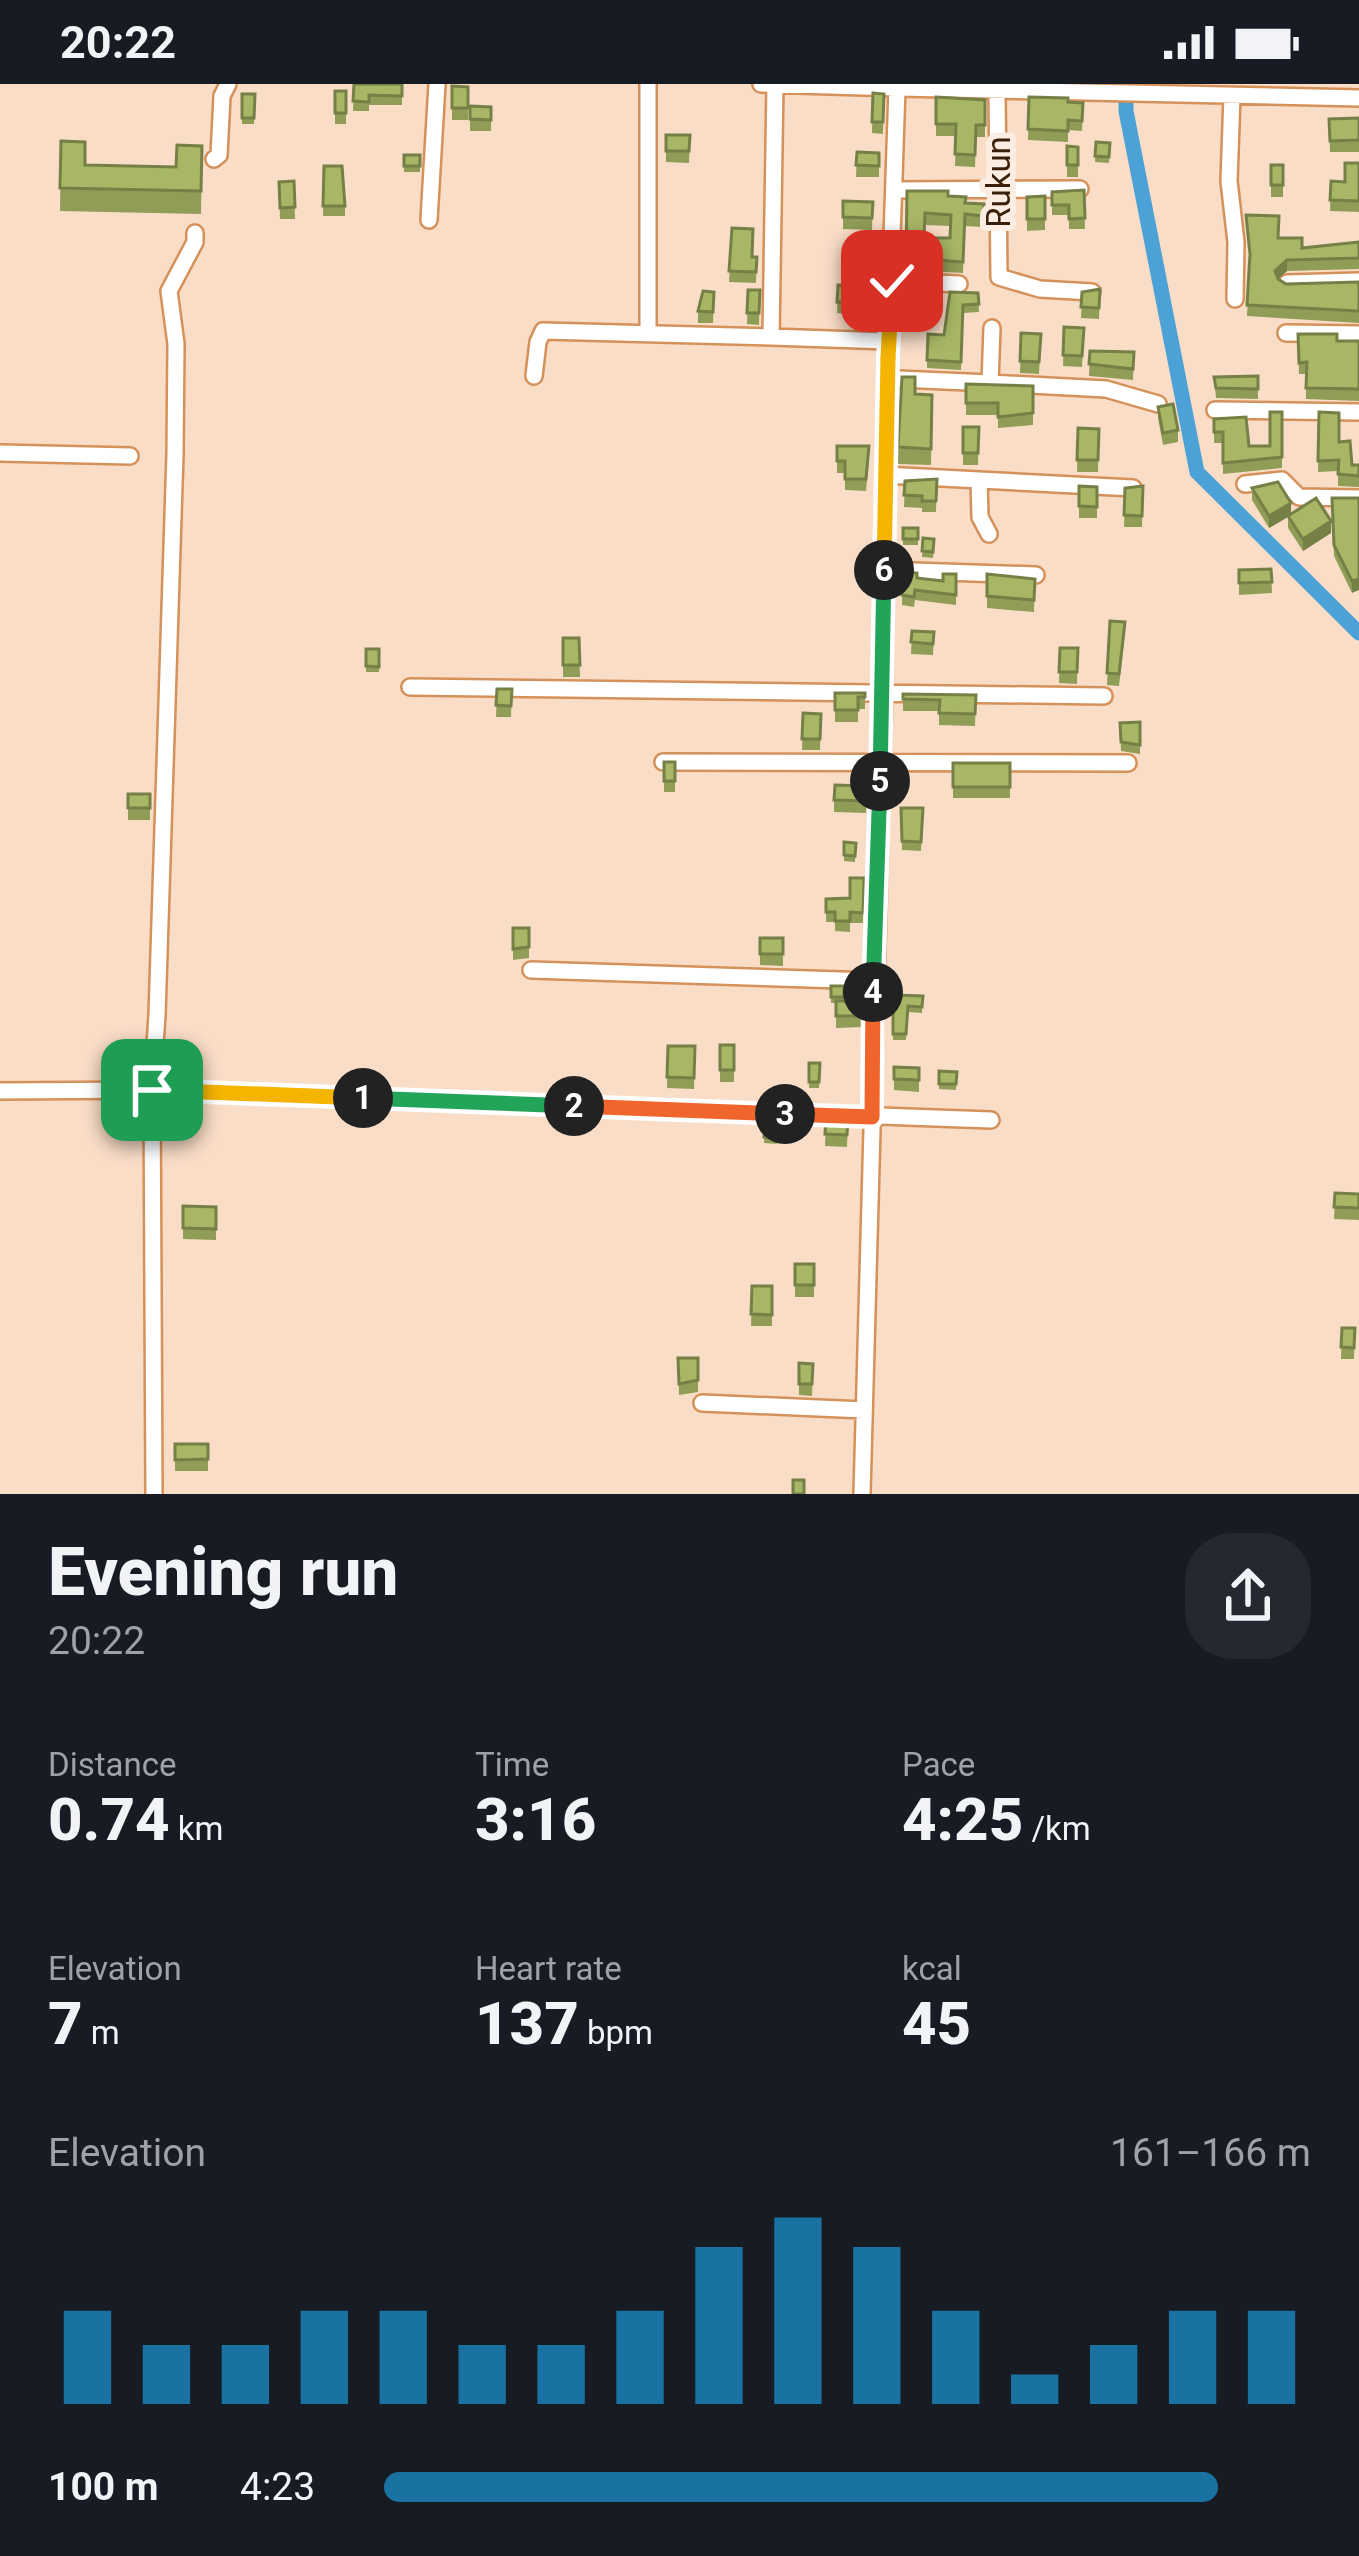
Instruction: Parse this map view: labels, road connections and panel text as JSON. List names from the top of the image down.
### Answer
{
  "streets": {
    "street": ["Rukun"]
  },
  "page": {
    "status": "20:22",
    "pins": [
      "6",
      "5",
      "4",
      "1",
      "2",
      "3"
    ],
    "heading": ["Evening run", "20:22"],
    "stats": [
      ["Distance", "0.74 km"],
      ["Time", "3:16"],
      ["Pace", "4:25 /km"],
      ["Elevation", "7 m"],
      ["Heart rate", "137 bpm"],
      ["kcal", "45"]
    ],
    "chart": ["Elevation", "161–166 m"],
    "list": [
      {
        "name": "100 m",
        "note": "4:23"
      }
    ]
  }
}
